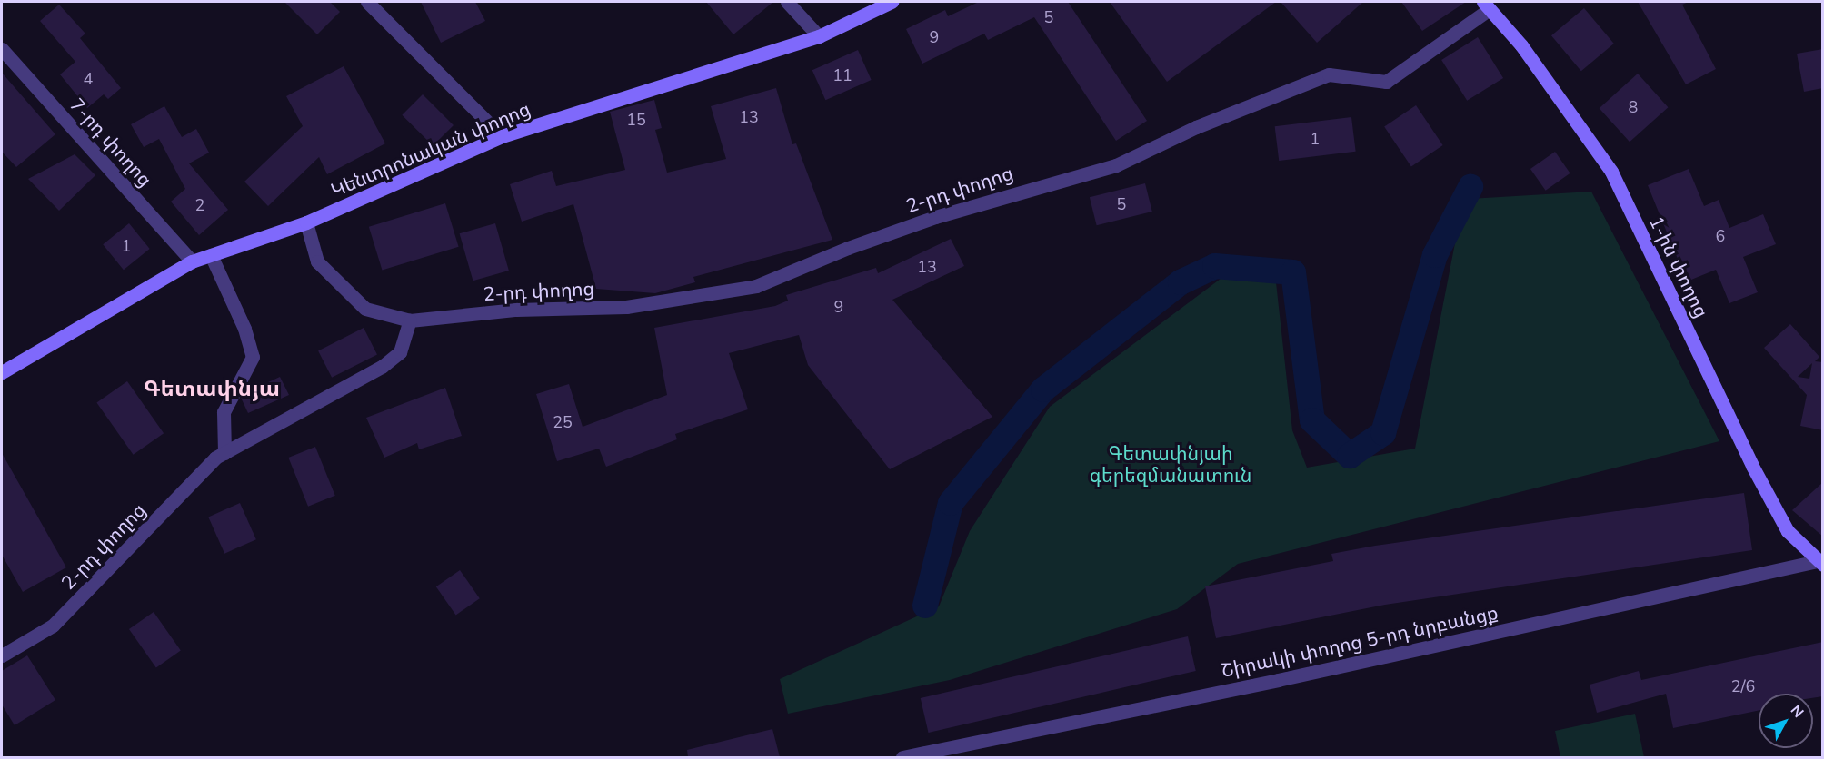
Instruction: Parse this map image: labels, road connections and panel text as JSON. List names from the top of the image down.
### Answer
{
  "streets": {
    "main road": ["Կենտրոնական փողոց", "1-ին փողոց"],
    "street": ["7-րդ փողոց", "2-րդ փողոց", "Շիրակի փողոց 5-րդ նրբանցք"]
  },
  "crossings": [
    ["7-րդ փողոց", "Կենտրոնական փողոց"],
    ["Կենտրոնական փողոց", "2-րդ փողոց"],
    ["2-րդ փողոց", "1-ին փողոց"],
    ["1-ին փողոց", "Շիրակի փողոց 5-րդ նրբանցք"]
  ],
  "districts": ["Գետափնյա"],
  "parks": ["Գետափնյաի գերեզմանատուն"],
  "house_numbers": [
    "5",
    "9",
    "11",
    "4",
    "8",
    "13",
    "15",
    "1",
    "5",
    "2",
    "6",
    "1",
    "13",
    "9",
    "25",
    "2/6"
  ],
  "north": "top right"
}
